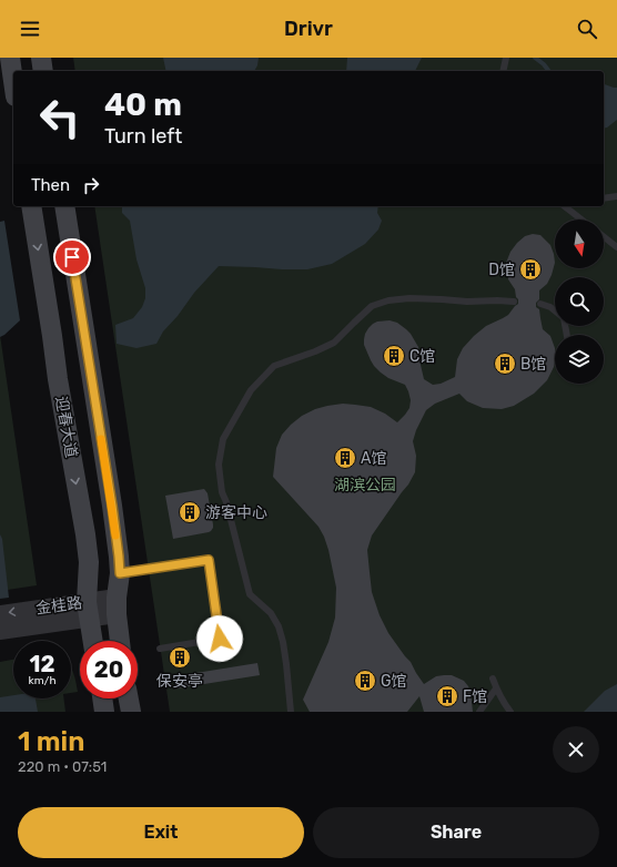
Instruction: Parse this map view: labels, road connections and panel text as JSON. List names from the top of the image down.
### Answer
{
  "streets": {
    "main road": ["迎春大道"],
    "street": ["金桂路"]
  },
  "crossings": [
    ["迎春大道", "金桂路"]
  ],
  "parks": ["湖滨公园"],
  "places": {
    "building": [
      "D馆",
      "C馆",
      "B馆",
      "A馆",
      "游客中心",
      "保安亭",
      "G馆",
      "F馆"
    ]
  },
  "north": "bottom",
  "page": {
    "header": "Drivr",
    "turn": ["40 m", "Turn left"],
    "then": "Then",
    "speed": "12 km/h",
    "limit": "20",
    "heading": ["1 min", "220 m · 07:51"],
    "buttons": ["Exit", "Share"]
  }
}
